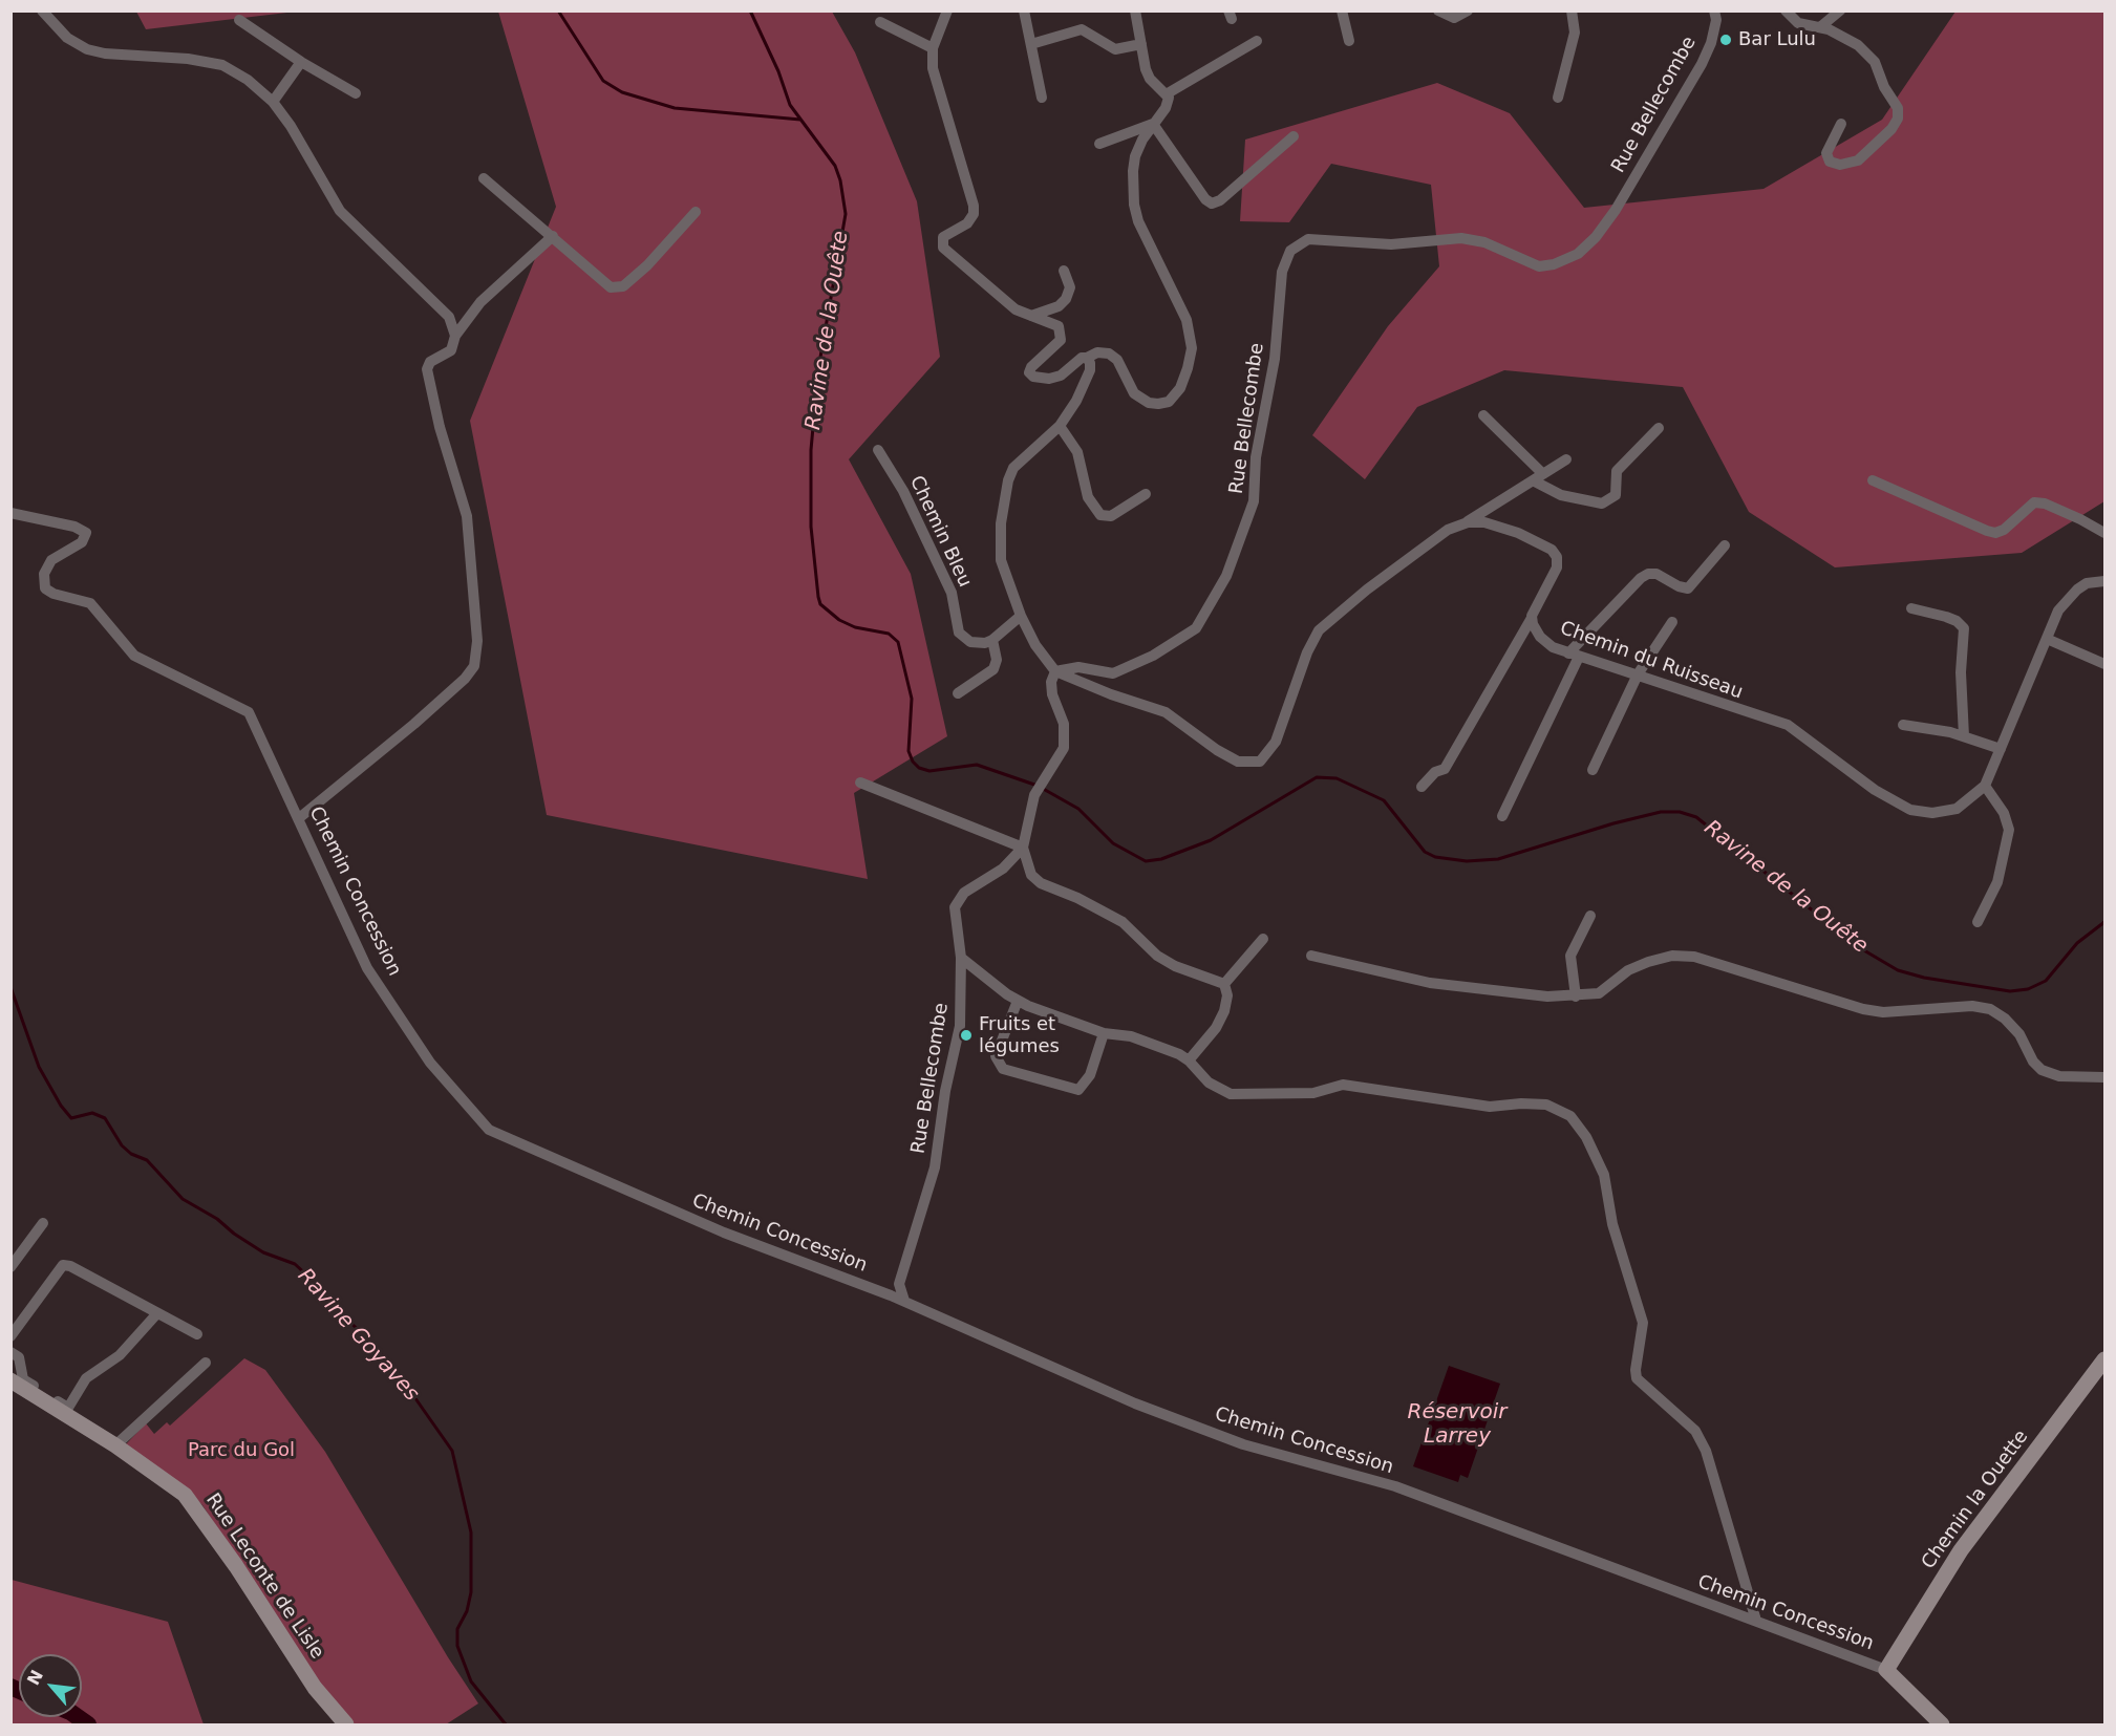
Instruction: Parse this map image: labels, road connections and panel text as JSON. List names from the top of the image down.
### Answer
{
  "streets": {
    "main road": ["Chemin la Ouette", "Rue Leconte de Lisle"],
    "street": [
      "Rue Bellecombe",
      "Chemin Bleu",
      "Chemin du Ruisseau",
      "Chemin Concession"
    ]
  },
  "crossings": [
    ["Rue Bellecombe", "Chemin Concession"],
    ["Chemin Concession", "Chemin la Ouette"]
  ],
  "water": ["Ravine de la Ouête", "Ravine Goyaves", "Réservoir Larrey"],
  "parks": ["Parc du Gol"],
  "places": ["Bar Lulu", "Fruits et légumes"],
  "north": "top left"
}
